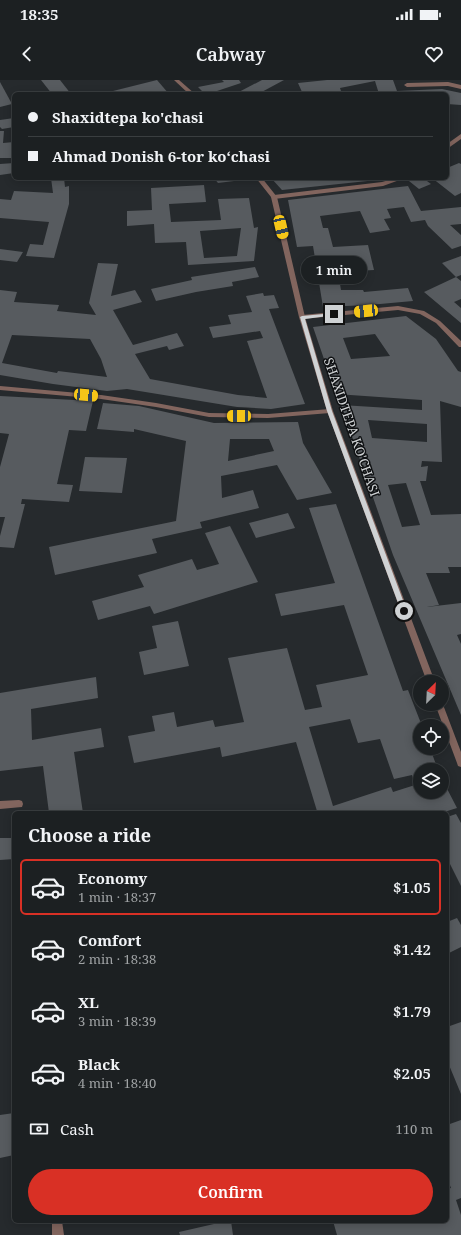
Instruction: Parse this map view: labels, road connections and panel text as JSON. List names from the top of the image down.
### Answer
{
  "streets": {
    "street": ["SHAXIDTEPA KO'CHASI"]
  },
  "north": "top right",
  "page": {
    "status": "18:35",
    "header": "Cabway",
    "banner": ["Shaxidtepa ko'chasi", "Ahmad Donish 6-tor koʻchasi"],
    "bubble": "1 min",
    "heading": "Choose a ride",
    "list": [
      {
        "name": "Economy",
        "note": "1 min · 18:37",
        "value": "$1.05"
      },
      {
        "name": "Comfort",
        "note": "2 min · 18:38",
        "value": "$1.42"
      },
      {
        "name": "XL",
        "note": "3 min · 18:39",
        "value": "$1.79"
      },
      {
        "name": "Black",
        "note": "4 min · 18:40",
        "value": "$2.05"
      }
    ],
    "pay": ["Cash", "110 m"],
    "buttons": "Confirm"
  }
}
